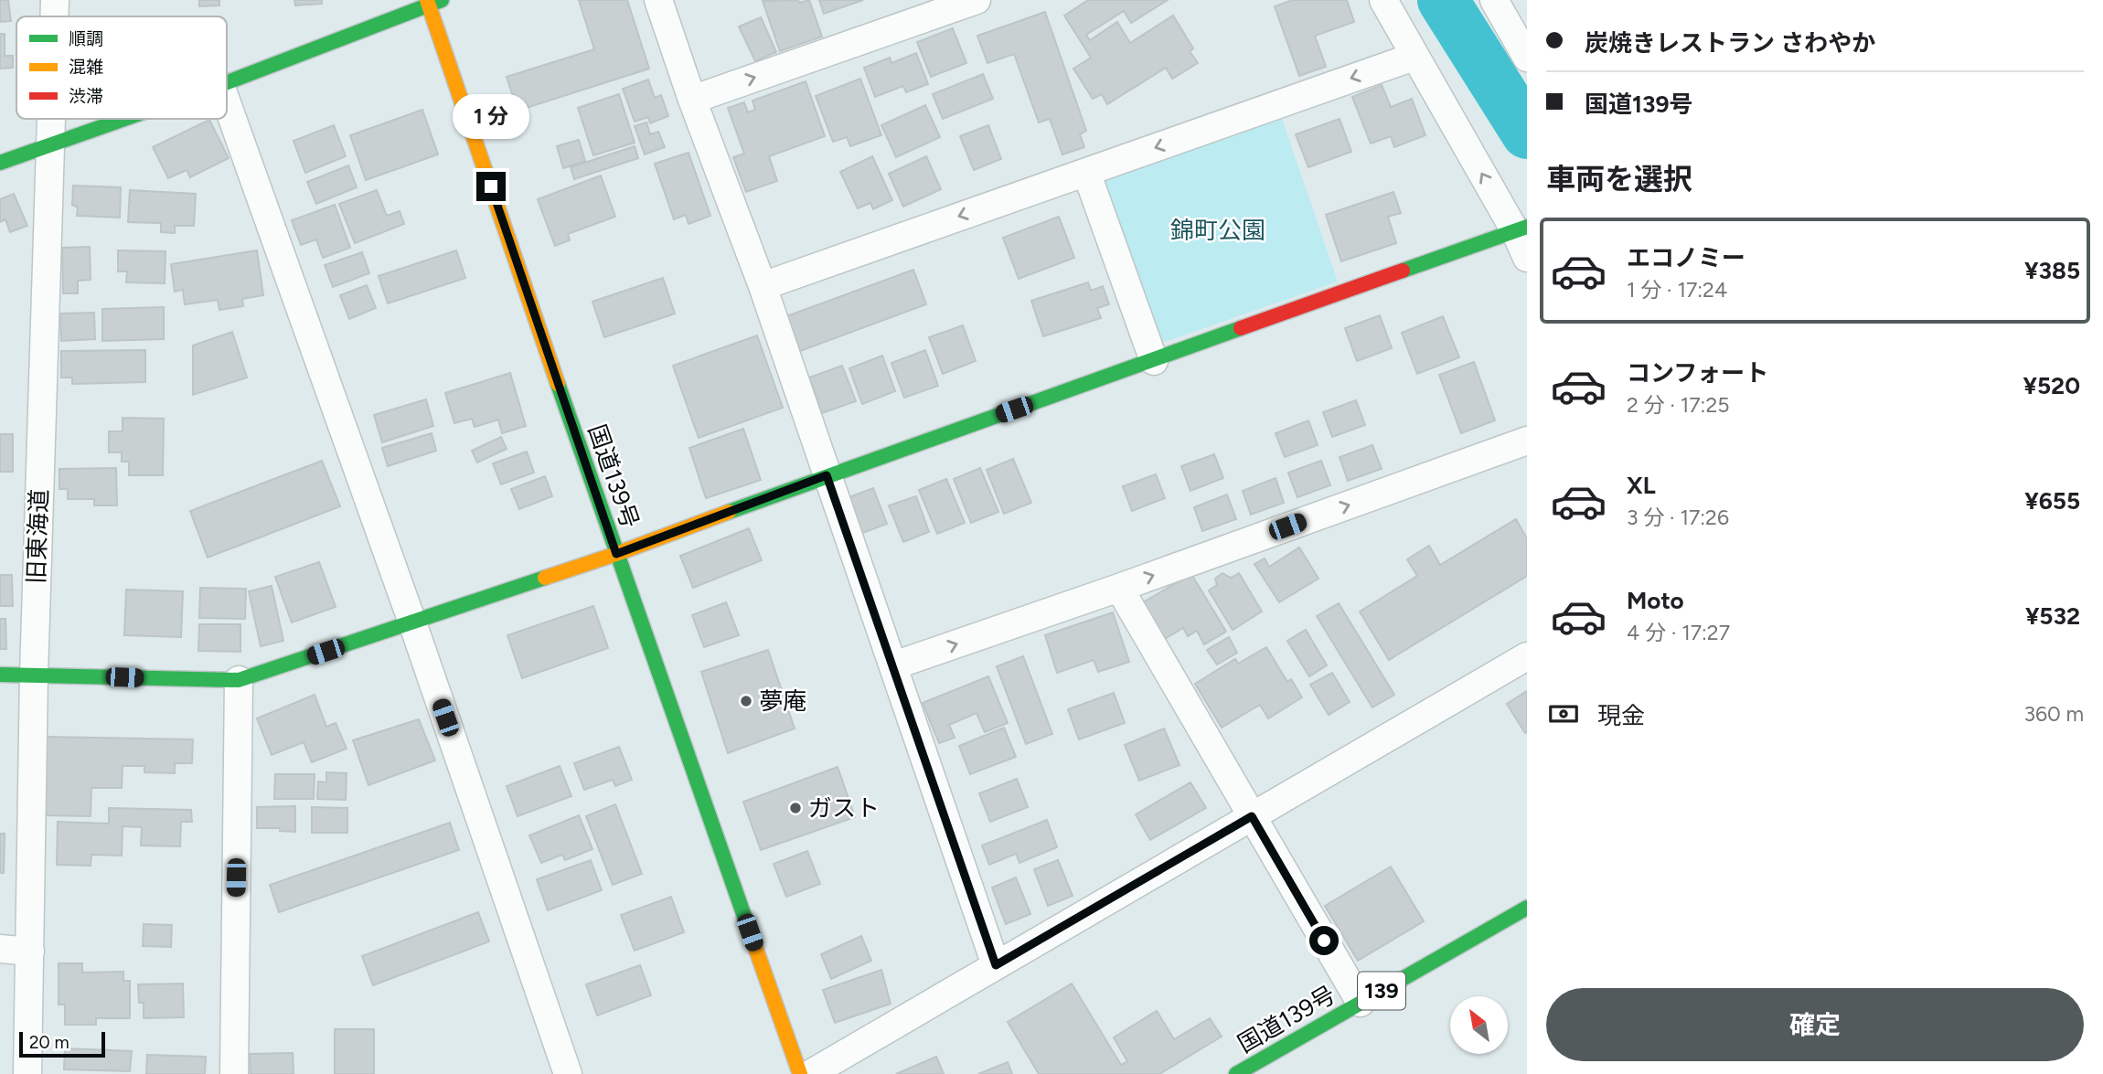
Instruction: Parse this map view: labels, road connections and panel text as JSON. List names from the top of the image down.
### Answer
{
  "streets": {
    "main road": ["国道139号", "139"],
    "street": ["旧東海道"]
  },
  "parks": ["錦町公園"],
  "places": ["夢庵", "ガスト"],
  "legend": ["順調", "混雑", "渋滞"],
  "scale_bar": "20 m",
  "north": "top left",
  "page": {
    "banner": ["炭焼きレストラン さわやか", "国道139号"],
    "bubble": "1 分",
    "heading": "車両を選択",
    "list": [
      {
        "name": "エコノミー",
        "note": "1 分 · 17:24",
        "value": "¥385"
      },
      {
        "name": "コンフォート",
        "note": "2 分 · 17:25",
        "value": "¥520"
      },
      {
        "name": "XL",
        "note": "3 分 · 17:26",
        "value": "¥655"
      },
      {
        "name": "Moto",
        "note": "4 分 · 17:27",
        "value": "¥532"
      }
    ],
    "pay": ["現金", "360 m"],
    "buttons": "確定",
    "scale": "20 m"
  }
}
